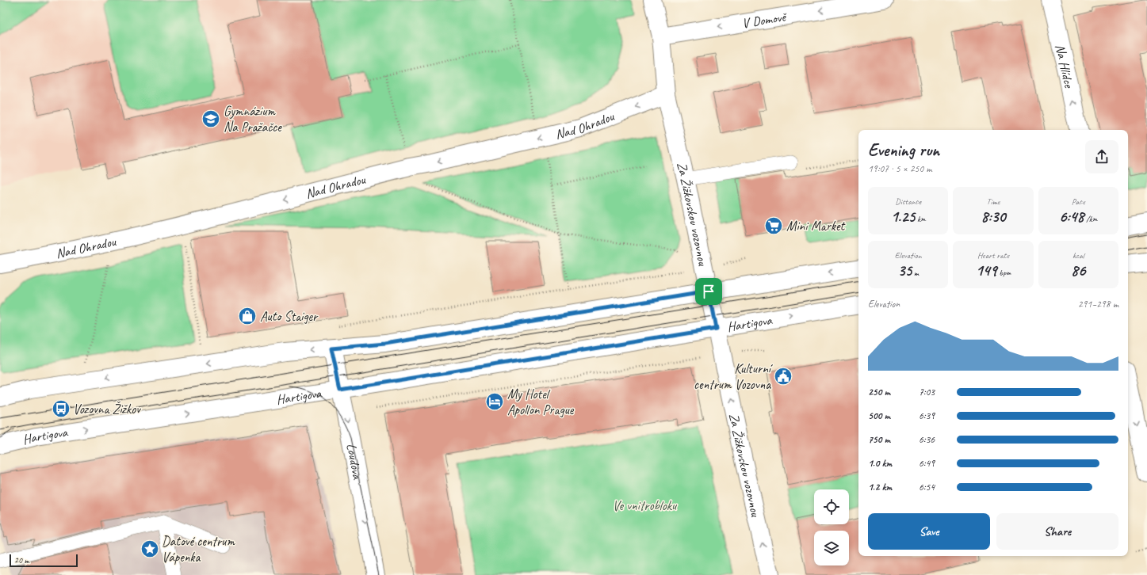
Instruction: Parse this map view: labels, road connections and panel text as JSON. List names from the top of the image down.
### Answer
{
  "streets": {
    "street": [
      "V Domově",
      "Na Hlídce",
      "Nad Ohradou",
      "Za Žižkovskou vozovnou",
      "Hartigova",
      "Loudova"
    ]
  },
  "crossings": [
    ["V Domově", "Za Žižkovskou vozovnou"],
    ["Nad Ohradou", "Za Žižkovskou vozovnou"],
    ["Za Žižkovskou vozovnou", "Hartigova"],
    ["Hartigova", "Loudova"]
  ],
  "one_way": [
    "V Domově",
    "Na Hlídce",
    "Za Žižkovskou vozovnou",
    "Loudova"
  ],
  "parks": ["Ve vnitrobloku"],
  "places": {
    "school or university": ["Gymnázium Na Pražačce"],
    "supermarket": ["Mini Market"],
    "shop": ["Auto Staiger"],
    "public building": ["Kulturní centrum Vozovna"],
    "hotel": ["My Hotel Apollon Prague"],
    "bus stop": ["Vozovna Žižkov"],
    "place": ["Datové centrum Vápenka"]
  },
  "scale_bar": "20 m",
  "page": {
    "heading": ["Evening run", "19:07 · 5 × 250 m"],
    "stats": [
      ["Distance", "1.25 km"],
      ["Time", "8:30"],
      ["Pace", "6:48 /km"],
      ["Elevation", "35 m"],
      ["Heart rate", "149 bpm"],
      ["kcal", "86"]
    ],
    "chart": ["Elevation", "291–298 m"],
    "list": [
      {
        "name": "250 m",
        "note": "7:03"
      },
      {
        "name": "500 m",
        "note": "6:39"
      },
      {
        "name": "750 m",
        "note": "6:36"
      },
      {
        "name": "1.0 km",
        "note": "6:49"
      },
      {
        "name": "1.2 km",
        "note": "6:54"
      }
    ],
    "buttons": ["Save", "Share"],
    "scale": "20 m"
  }
}
